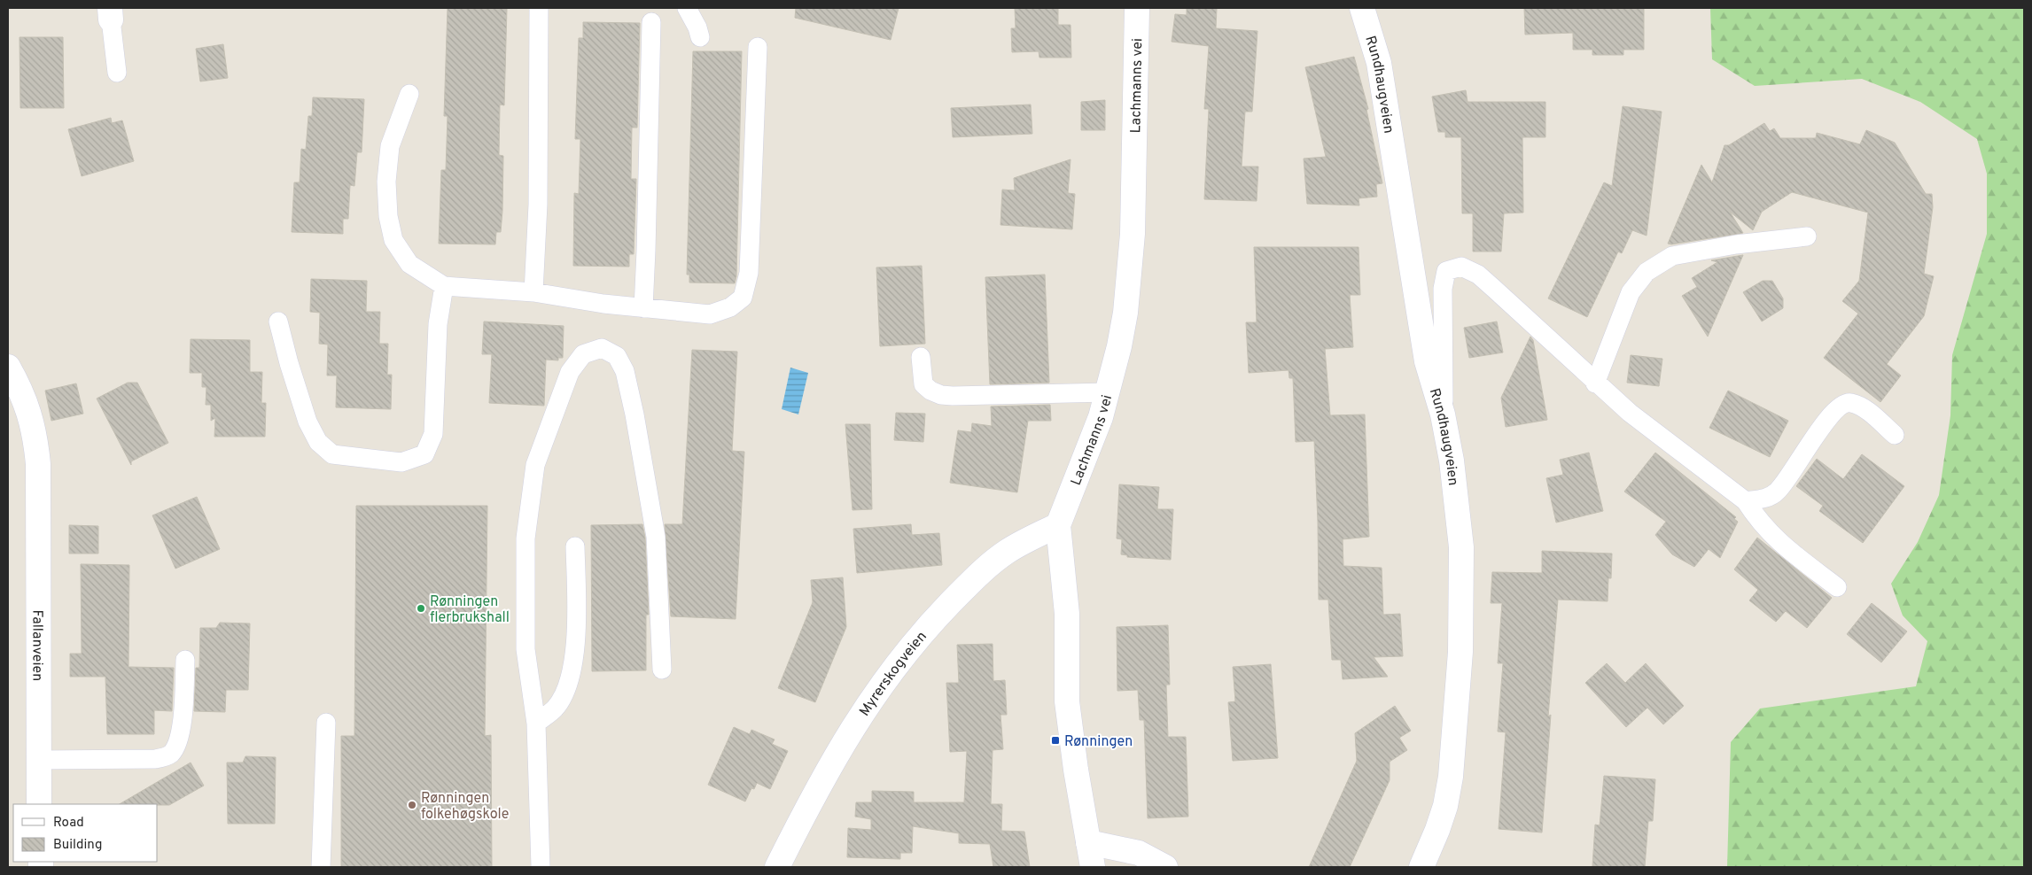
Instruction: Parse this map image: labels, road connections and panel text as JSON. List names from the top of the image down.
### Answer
{
  "streets": {
    "street": [
      "Rundhaugveien",
      "Lachmanns vei",
      "Fallanveien",
      "Myrerskogveien"
    ]
  },
  "crossings": [
    ["Lachmanns vei", "Myrerskogveien"]
  ],
  "places": {
    "other": ["Rønningen flerbrukshall", "Rønningen folkehøgskole"],
    "transit": ["Rønningen"]
  },
  "legend": ["Road", "Building"]
}
